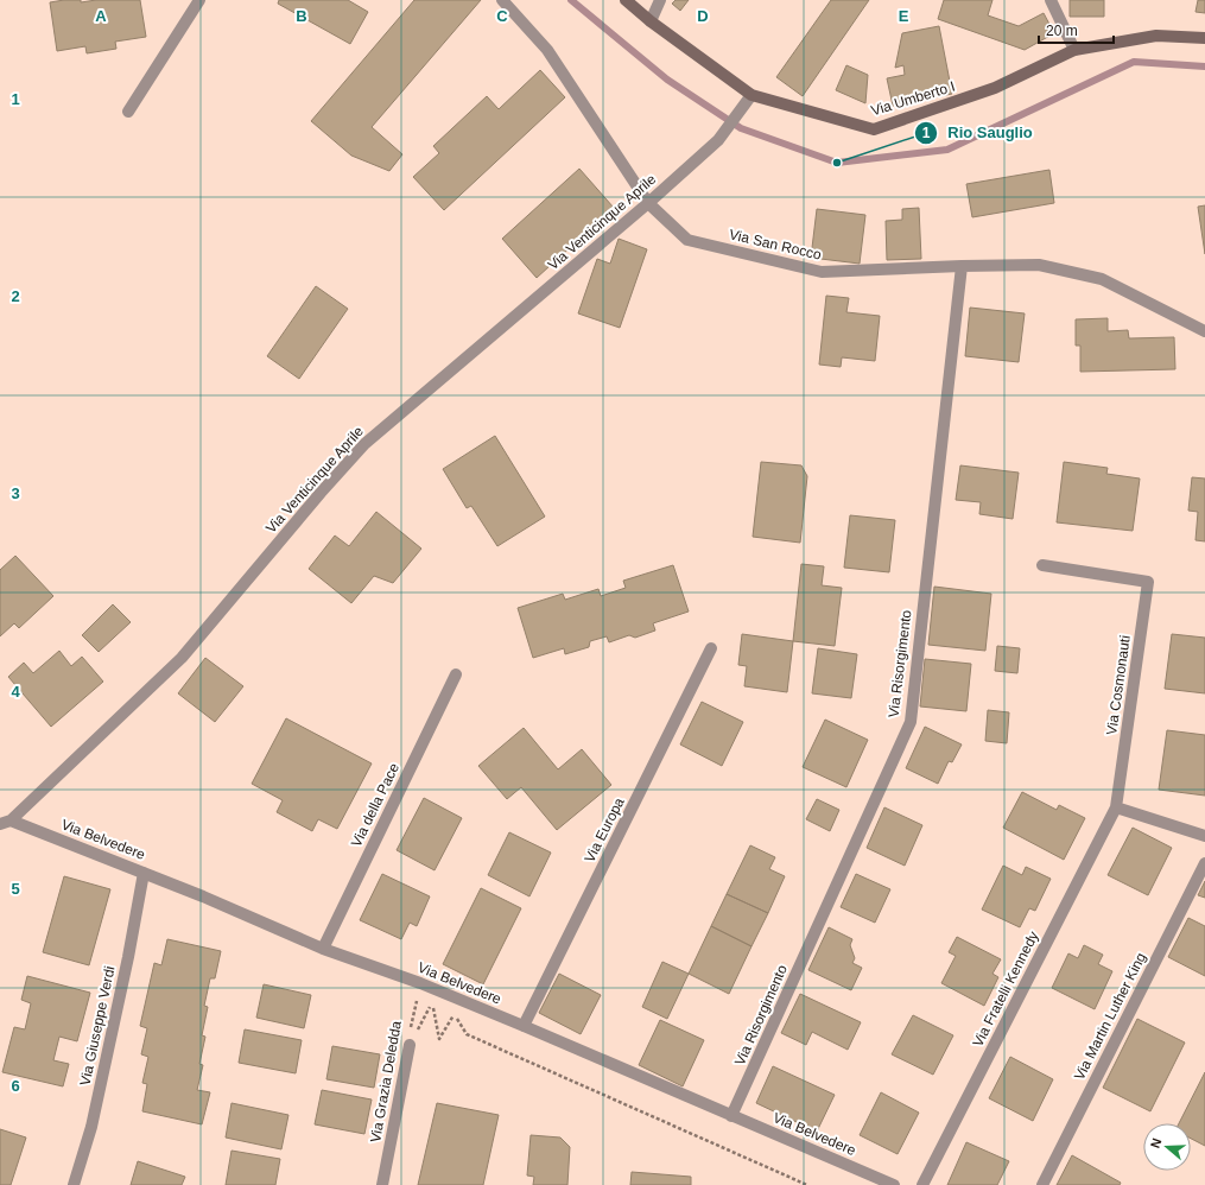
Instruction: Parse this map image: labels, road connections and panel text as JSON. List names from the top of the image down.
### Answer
{
  "streets": {
    "street": [
      "Via Umberto I",
      "Via Venticinque Aprile",
      "Via San Rocco",
      "Via Risorgimento",
      "Via Cosmonauti",
      "Via della Pace",
      "Via Europa",
      "Via Belvedere",
      "Via Fratelli Kennedy",
      "Via Martin Luther King",
      "Via Giuseppe Verdi",
      "Via Grazia Deledda"
    ]
  },
  "crossings": [
    ["Via Umberto I", "Via Venticinque Aprile"],
    ["Via Venticinque Aprile", "Via San Rocco"],
    ["Via Venticinque Aprile", "Via Belvedere"],
    ["Via San Rocco", "Via Risorgimento"],
    ["Via Risorgimento", "Via Belvedere"],
    ["Via Cosmonauti", "Via Fratelli Kennedy"],
    ["Via della Pace", "Via Belvedere"],
    ["Via Europa", "Via Belvedere"],
    ["Via Belvedere", "Via Giuseppe Verdi"],
    ["Via Belvedere", "Via Grazia Deledda"]
  ],
  "places": ["Rio Sauglio"],
  "scale_bar": "20 m",
  "north": "left",
  "grid": {
    "columns": [
      "A",
      "B",
      "C",
      "D",
      "E"
    ],
    "rows": [
      "1",
      "2",
      "3",
      "4",
      "5",
      "6"
    ]
  }
}
